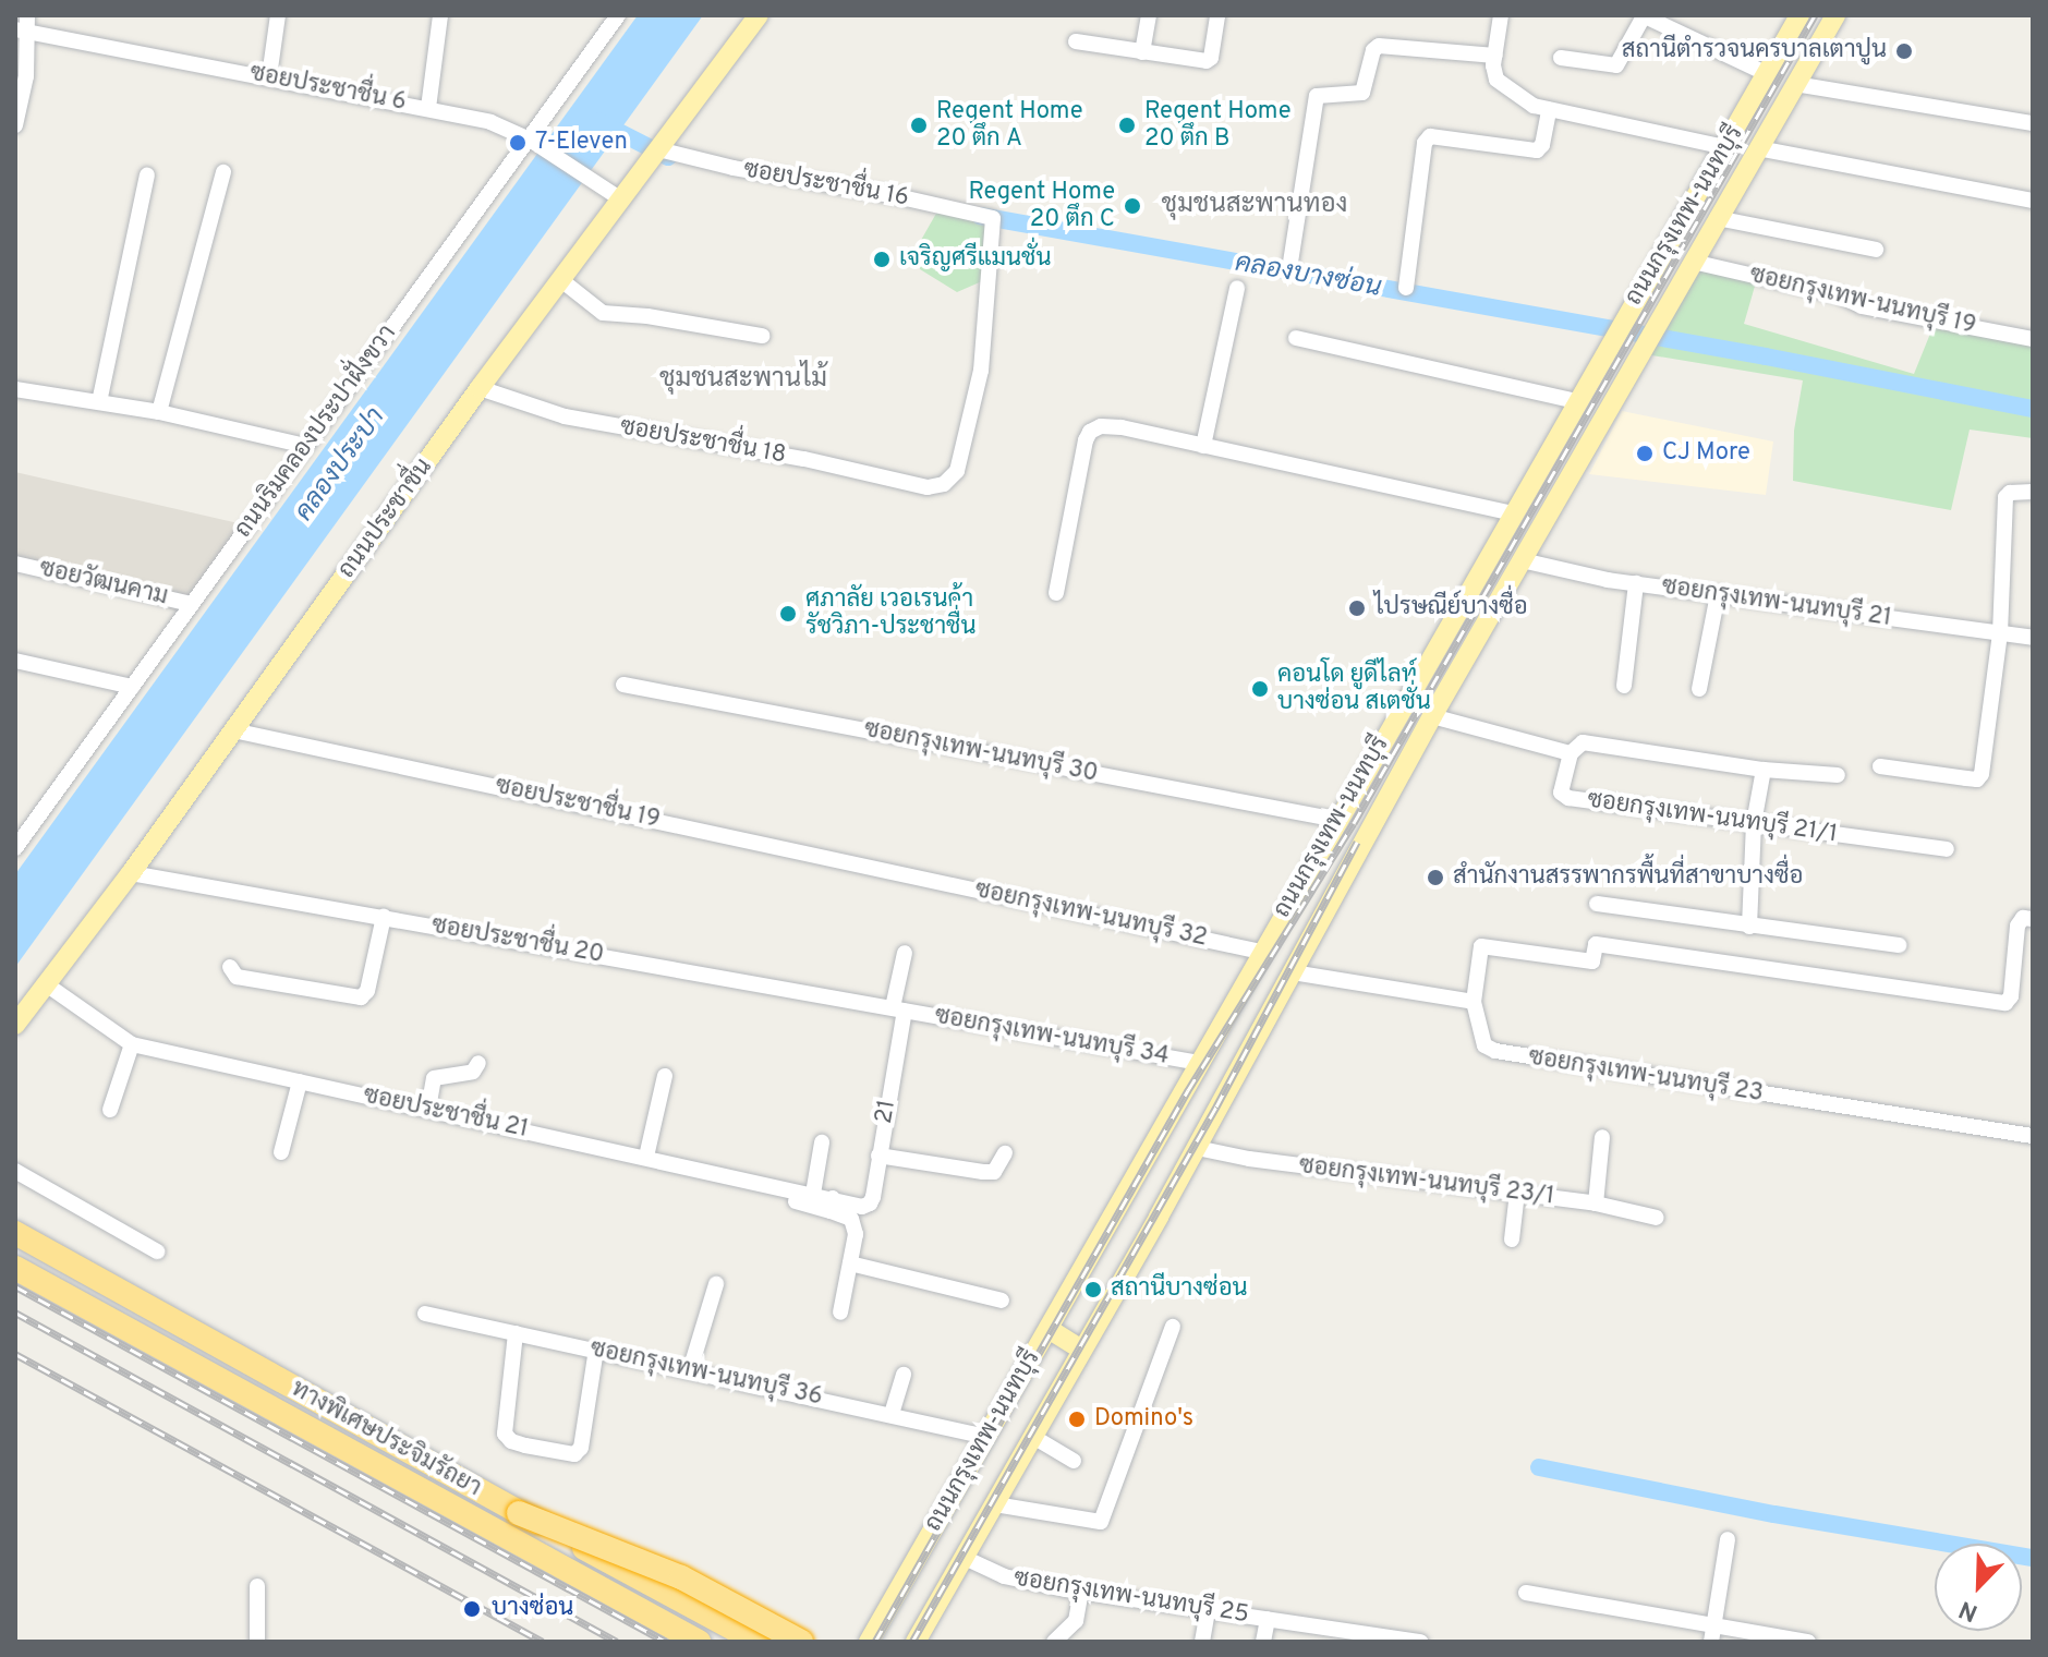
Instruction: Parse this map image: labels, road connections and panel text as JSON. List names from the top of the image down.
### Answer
{
  "streets": {
    "highway": ["ทางพิเศษประจิมรัถยา"],
    "main road": ["ถนนกรุงเทพ-นนทบุรี", "ถนนประชาชื่น"],
    "street": [
      "ซอยประชาชื่น 6",
      "ซอยประชาชื่น 16",
      "ซอยกรุงเทพ-นนทบุรี 19",
      "ถนนริมคลองประปาฝั่งขวา",
      "ซอยประชาชื่น 18",
      "ซอยวัฒนคาม",
      "ซอยกรุงเทพ-นนทบุรี 21",
      "ซอยกรุงเทพ-นนทบุรี 30",
      "ซอยประชาชื่น 19",
      "ซอยกรุงเทพ-นนทบุรี 21/1",
      "ซอยกรุงเทพ-นนทบุรี 32",
      "ซอยประชาชื่น 20",
      "ซอยกรุงเทพ-นนทบุรี 34",
      "ซอยกรุงเทพ-นนทบุรี 23",
      "21",
      "ซอยประชาชื่น 21",
      "ซอยกรุงเทพ-นนทบุรี 23/1",
      "ซอยกรุงเทพ-นนทบุรี 36",
      "ซอยกรุงเทพ-นนทบุรี 25"
    ]
  },
  "crossings": [
    ["ซอยประชาชื่น 6", "ถนนริมคลองประปาฝั่งขวา"],
    ["ซอยประชาชื่น 6", "ถนนประชาชื่น"],
    ["ซอยประชาชื่น 16", "ซอยประชาชื่น 18"],
    ["ซอยประชาชื่น 16", "ถนนประชาชื่น"],
    ["ถนนกรุงเทพ-นนทบุรี", "ซอยกรุงเทพ-นนทบุรี 19"],
    ["ถนนกรุงเทพ-นนทบุรี", "ซอยกรุงเทพ-นนทบุรี 21"],
    ["ถนนกรุงเทพ-นนทบุรี", "ซอยกรุงเทพ-นนทบุรี 30"],
    ["ถนนกรุงเทพ-นนทบุรี", "ซอยกรุงเทพ-นนทบุรี 32"],
    ["ถนนกรุงเทพ-นนทบุรี", "ซอยกรุงเทพ-นนทบุรี 34"],
    ["ถนนกรุงเทพ-นนทบุรี", "ซอยกรุงเทพ-นนทบุรี 23/1"],
    ["ถนนกรุงเทพ-นนทบุรี", "ซอยกรุงเทพ-นนทบุรี 36"],
    ["ถนนกรุงเทพ-นนทบุรี", "ซอยกรุงเทพ-นนทบุรี 25"],
    ["ถนนริมคลองประปาฝั่งขวา", "ซอยวัฒนคาม"],
    ["ซอยประชาชื่น 18", "ถนนประชาชื่น"],
    ["ถนนประชาชื่น", "ซอยประชาชื่น 19"],
    ["ถนนประชาชื่น", "ซอยประชาชื่น 20"],
    ["ถนนประชาชื่น", "ซอยประชาชื่น 21"],
    ["ซอยประชาชื่น 19", "ซอยกรุงเทพ-นนทบุรี 32"],
    ["ซอยประชาชื่น 20", "ซอยกรุงเทพ-นนทบุรี 34"],
    ["ซอยประชาชื่น 20", "21"],
    ["ซอยกรุงเทพ-นนทบุรี 34", "21"],
    ["21", "ซอยประชาชื่น 21"]
  ],
  "districts": ["ชุมชนสะพานทอง", "ชุมชนสะพานไม้"],
  "water": ["คลองบางซ่อน", "คลองประปา"],
  "places": [
    "สถานีตำรวจนครบาลเตาปูน",
    "Regent Home 20 ตึก A",
    "Regent Home 20 ตึก B",
    "7-Eleven",
    "Regent Home 20 ตึก C",
    "เจริญศรีแมนชั่น",
    "CJ More",
    "ไปรษณีย์บางซื่อ",
    "ศุภาลัย เวอเรนด้า รัชวิภา-ประชาชื่น",
    "คอนโด ยูดีไลท์ บางซ่อน สเตชั่น",
    "สำนักงานสรรพากรพื้นที่สาขาบางซื่อ",
    "สถานีบางซ่อน",
    "Domino's",
    "บางซ่อน"
  ],
  "north": "bottom left"
}
